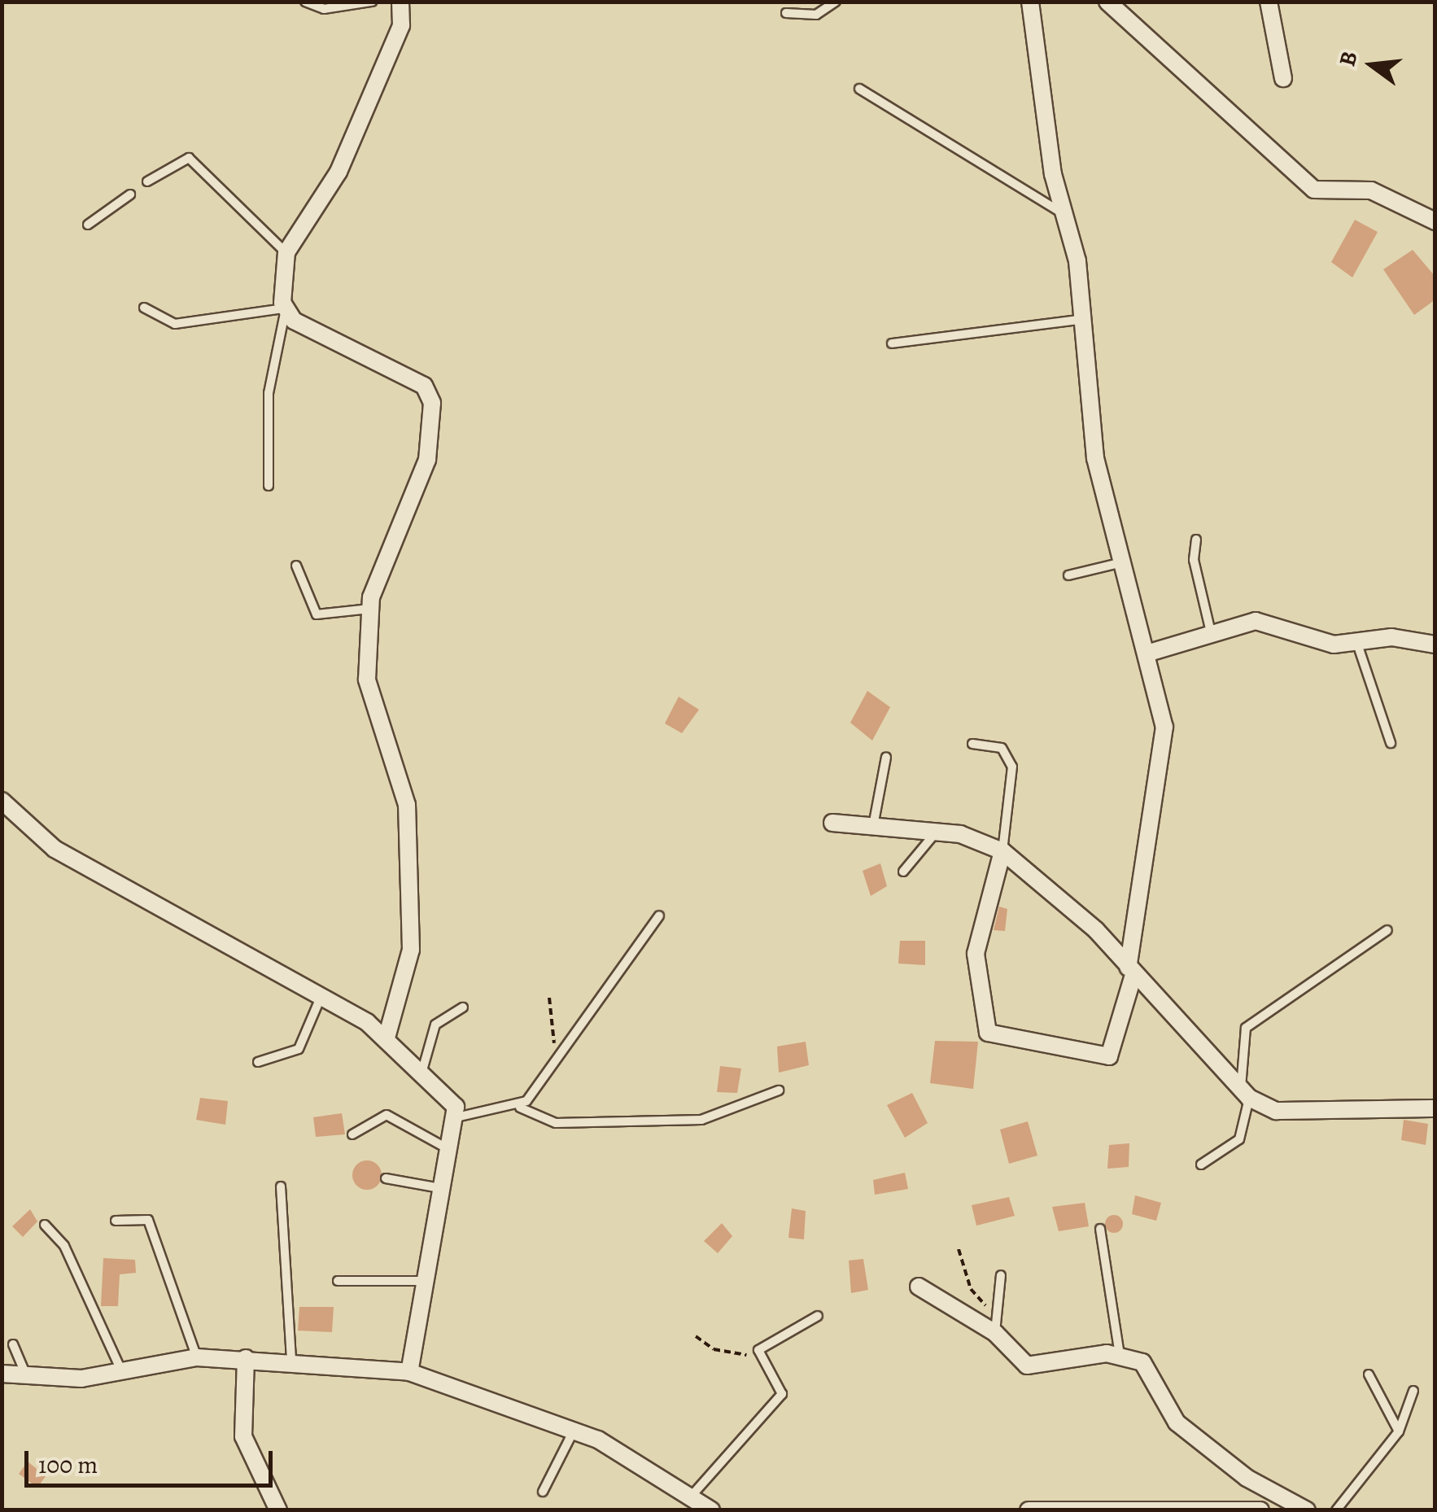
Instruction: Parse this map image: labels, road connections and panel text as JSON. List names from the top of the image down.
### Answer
{
  "scale_bar": "100 m",
  "north": "left"
}
